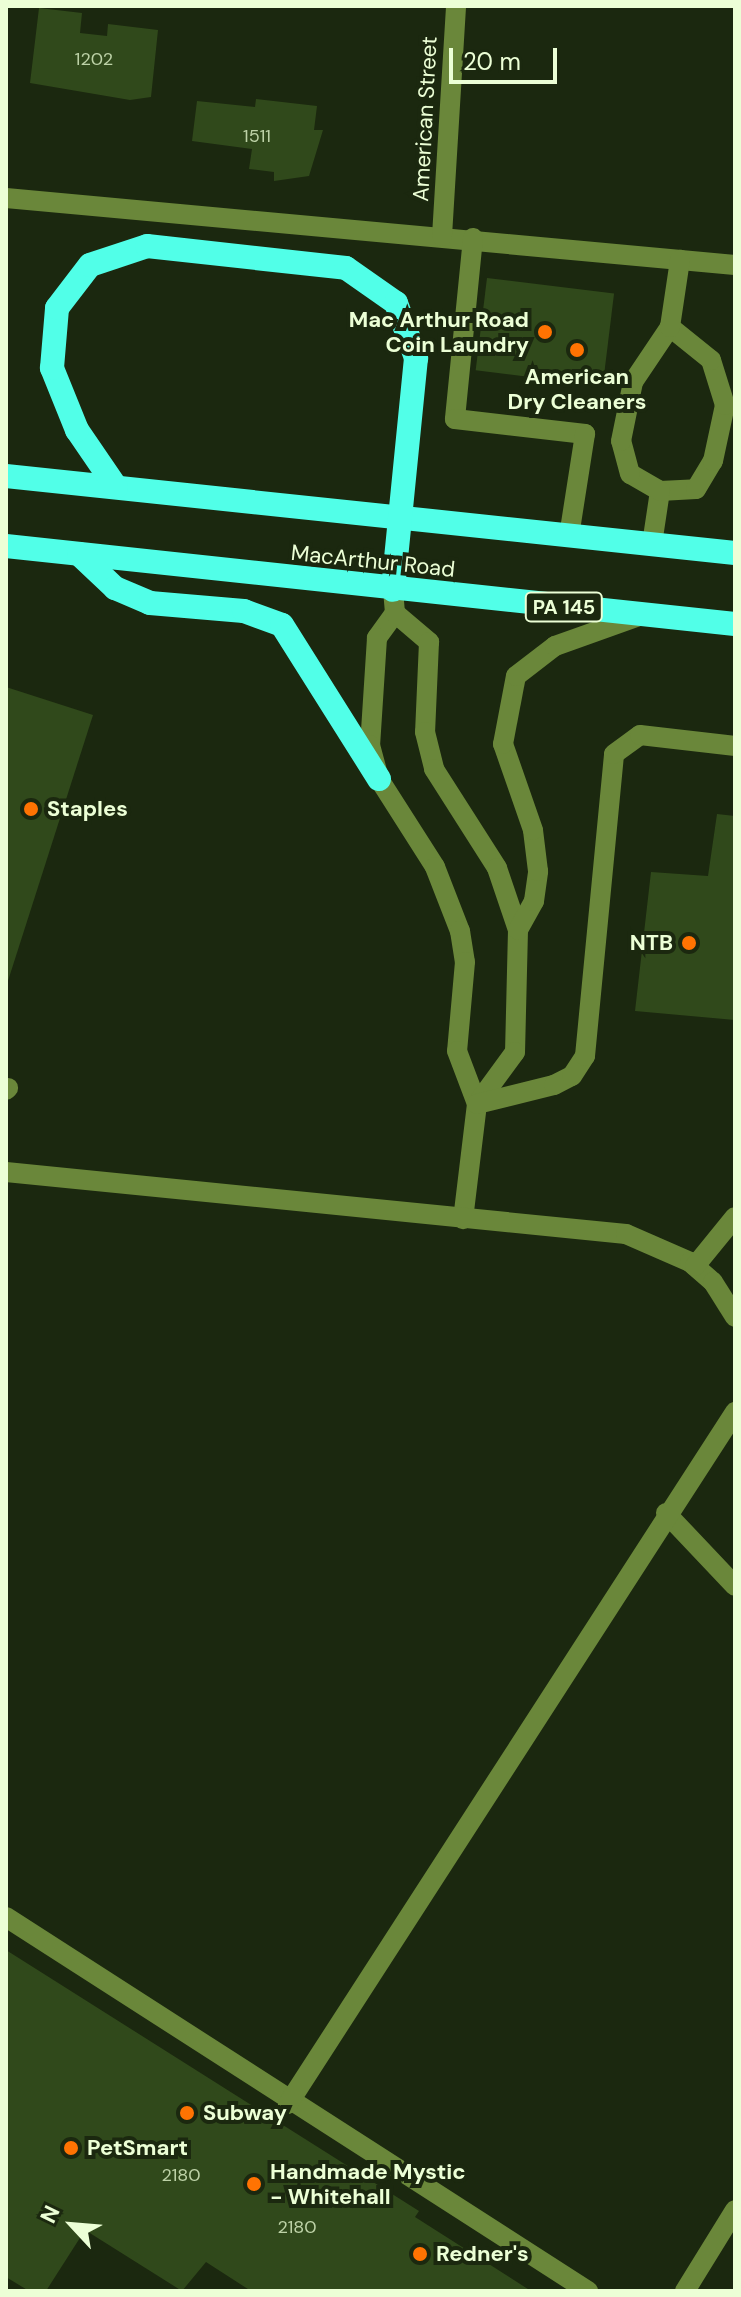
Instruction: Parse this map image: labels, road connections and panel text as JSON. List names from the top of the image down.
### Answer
{
  "streets": {
    "highway": ["MacArthur Road", "PA 145"],
    "street": ["American Street"]
  },
  "places": [
    "Mac Arthur Road Coin Laundry",
    "American Dry Cleaners",
    "Staples",
    "NTB",
    "Subway",
    "PetSmart",
    "Handmade Mystic - Whitehall",
    "Redner's"
  ],
  "house_numbers": [
    "1202",
    "1511",
    "2180",
    "2180"
  ],
  "scale_bar": "20 m",
  "north": "top left"
}
